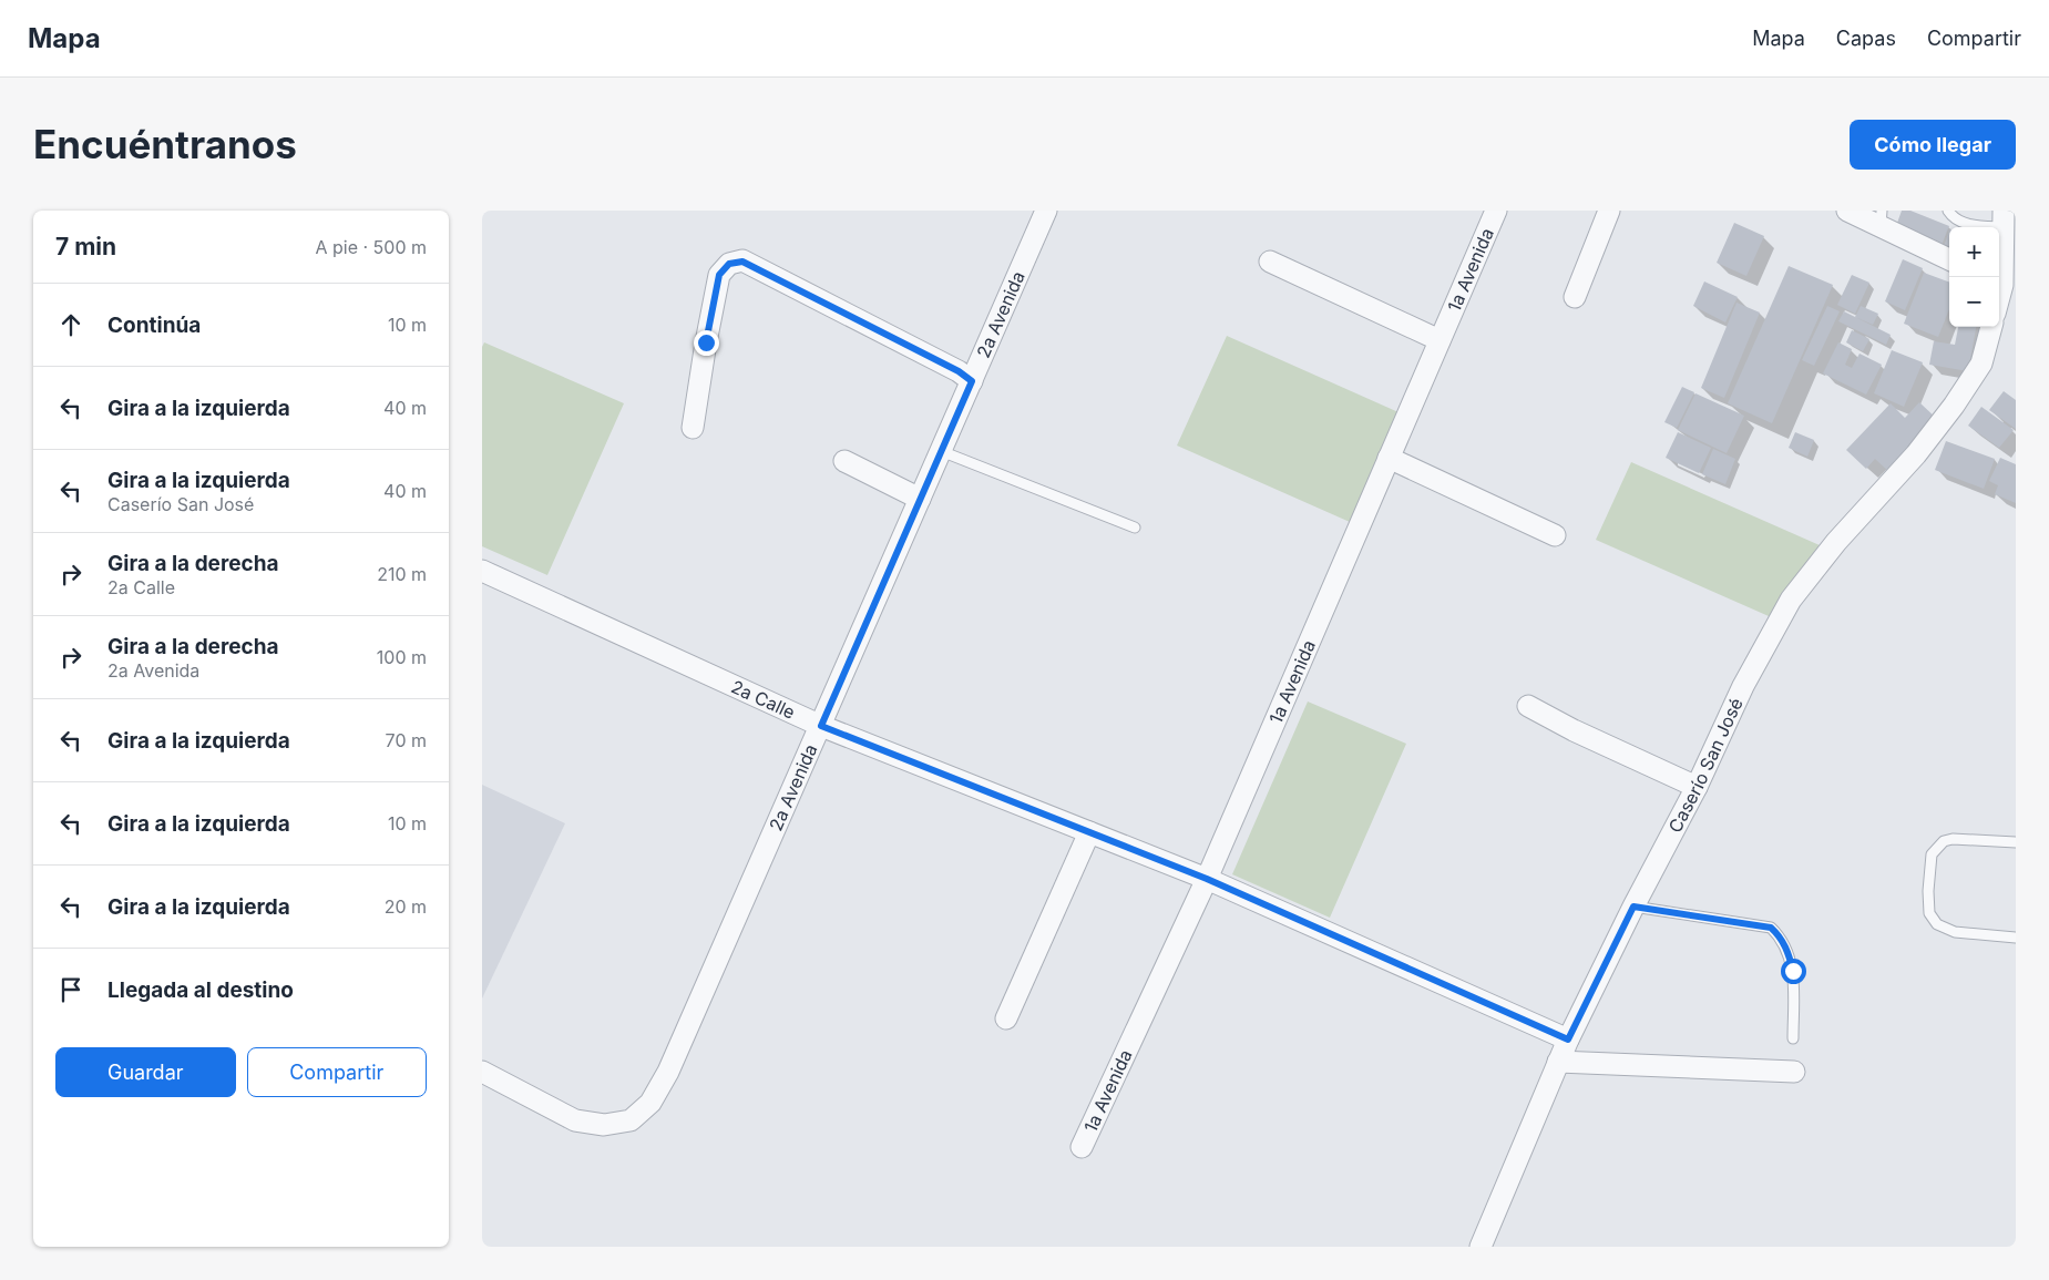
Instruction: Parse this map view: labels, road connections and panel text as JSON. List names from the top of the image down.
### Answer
{
  "streets": {
    "street": [
      "1a Avenida",
      "2a Avenida",
      "2a Calle",
      "Caserío San José"
    ]
  },
  "crossings": [
    ["1a Avenida", "2a Calle"],
    ["2a Avenida", "2a Calle"],
    ["2a Calle", "Caserío San José"]
  ],
  "page": {
    "header": "Mapa",
    "nav": ["Mapa", "Capas", "Compartir"],
    "buttons": [
      "Cómo llegar",
      ["Guardar", "Compartir"]
    ],
    "title": "Encuéntranos",
    "heading": ["7 min", "A pie · 500 m"],
    "map_buttons": ["+", "−"],
    "list": [
      ["Continúa", "10 m"],
      ["Gira a la izquierda", "40 m"],
      ["Gira a la izquierda", "Caserío San José", "40 m"],
      ["Gira a la derecha", "2a Calle", "210 m"],
      ["Gira a la derecha", "2a Avenida", "100 m"],
      ["Gira a la izquierda", "70 m"],
      ["Gira a la izquierda", "10 m"],
      ["Gira a la izquierda", "20 m"],
      "Llegada al destino"
    ]
  }
}
